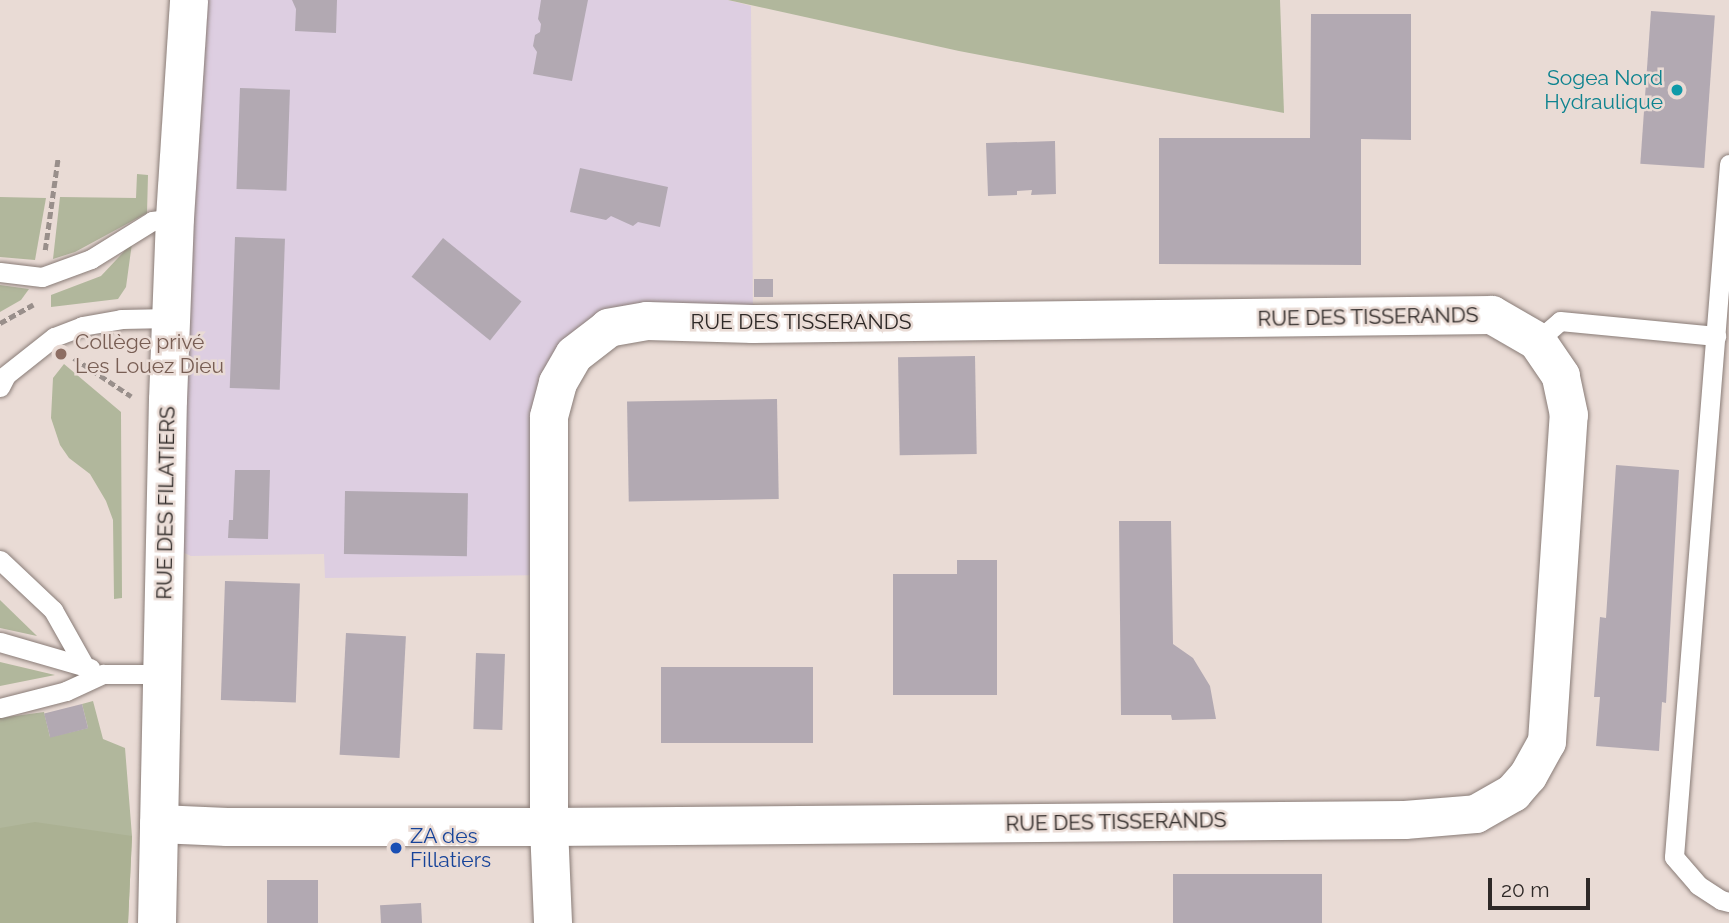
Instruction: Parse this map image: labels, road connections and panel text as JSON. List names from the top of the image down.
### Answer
{
  "streets": {
    "street": ["RUE DES TISSERANDS", "RUE DES FILATIERS"]
  },
  "crossings": [
    ["RUE DES TISSERANDS", "RUE DES FILATIERS"]
  ],
  "places": ["Sogea Nord Hydraulique", "Collège privé Les Louez Dieu", "ZA des Fillatiers"],
  "scale_bar": "20 m"
}
